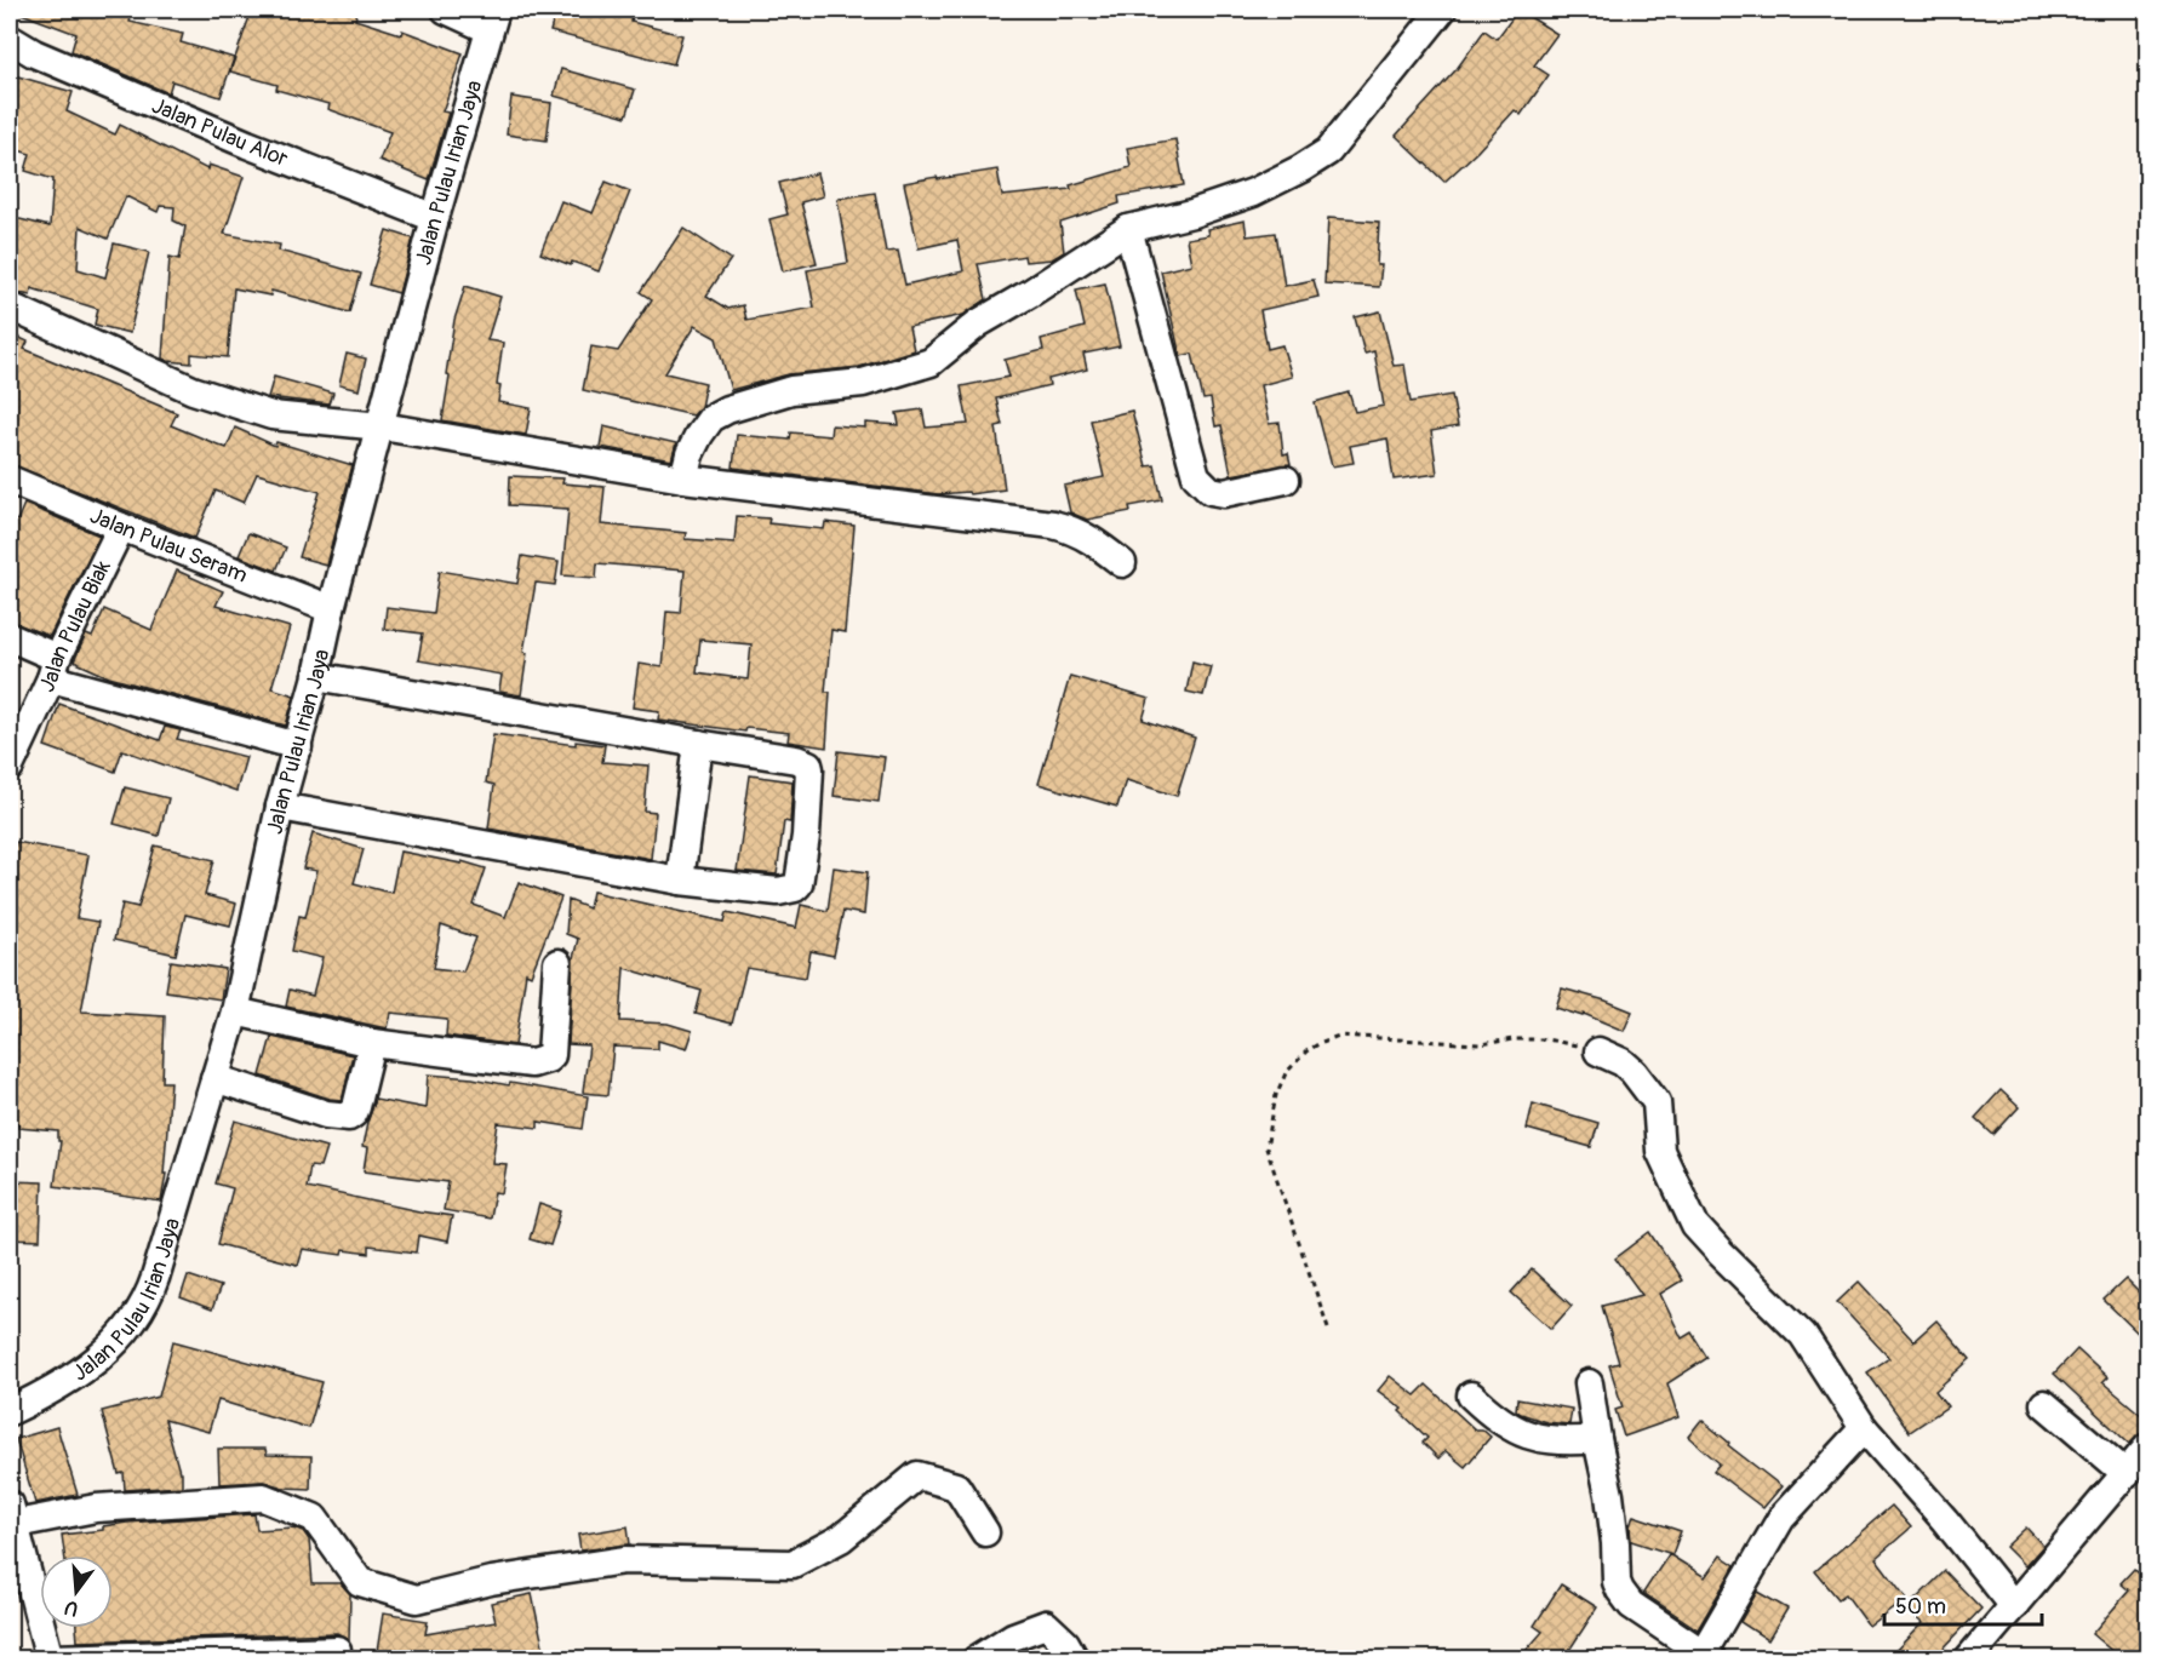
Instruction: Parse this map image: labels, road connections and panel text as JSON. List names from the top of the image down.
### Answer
{
  "streets": {
    "street": [
      "Jalan Pulau Alor",
      "Jalan Pulau Irian Jaya",
      "Jalan Pulau Seram",
      "Jalan Pulau Biak"
    ]
  },
  "crossings": [
    ["Jalan Pulau Alor", "Jalan Pulau Irian Jaya"],
    ["Jalan Pulau Irian Jaya", "Jalan Pulau Seram"],
    ["Jalan Pulau Seram", "Jalan Pulau Biak"]
  ],
  "scale_bar": "50 m",
  "north": "bottom"
}
